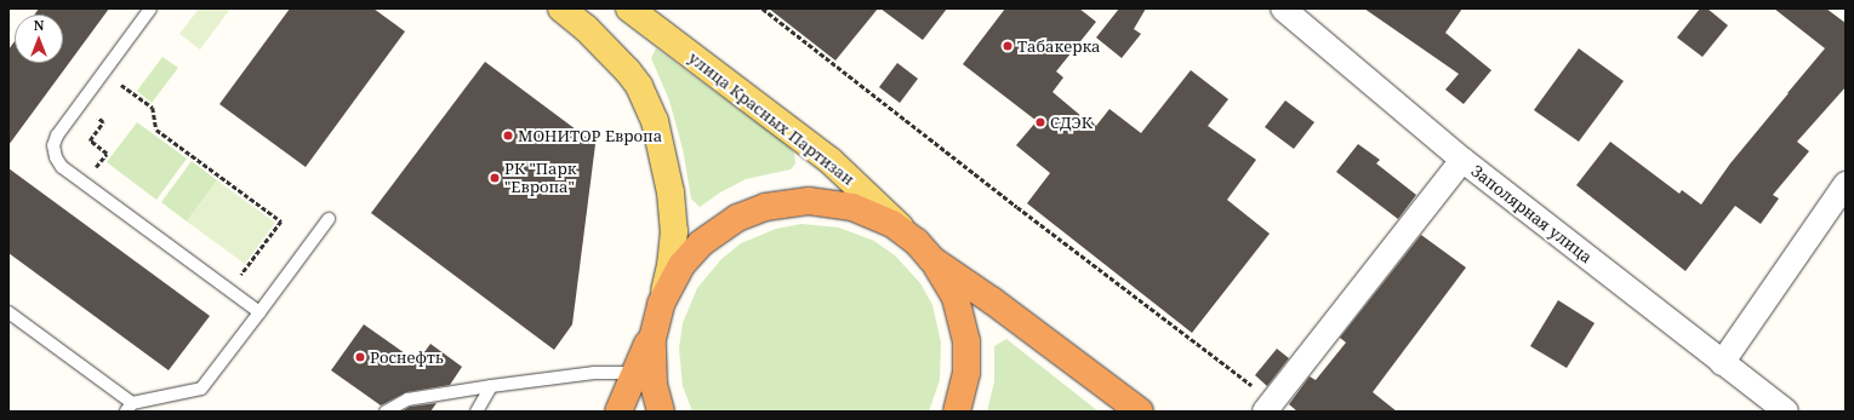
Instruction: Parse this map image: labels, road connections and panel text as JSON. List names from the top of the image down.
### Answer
{
  "streets": {
    "highway": ["улица Красных Партизан"],
    "street": ["Заполярная улица"]
  },
  "places": [
    "Табакерка",
    "СДЭК",
    "МОНИТОР Европа",
    "РК \"Парк \"Европа\"",
    "Роснефть"
  ],
  "north": "top"
}
